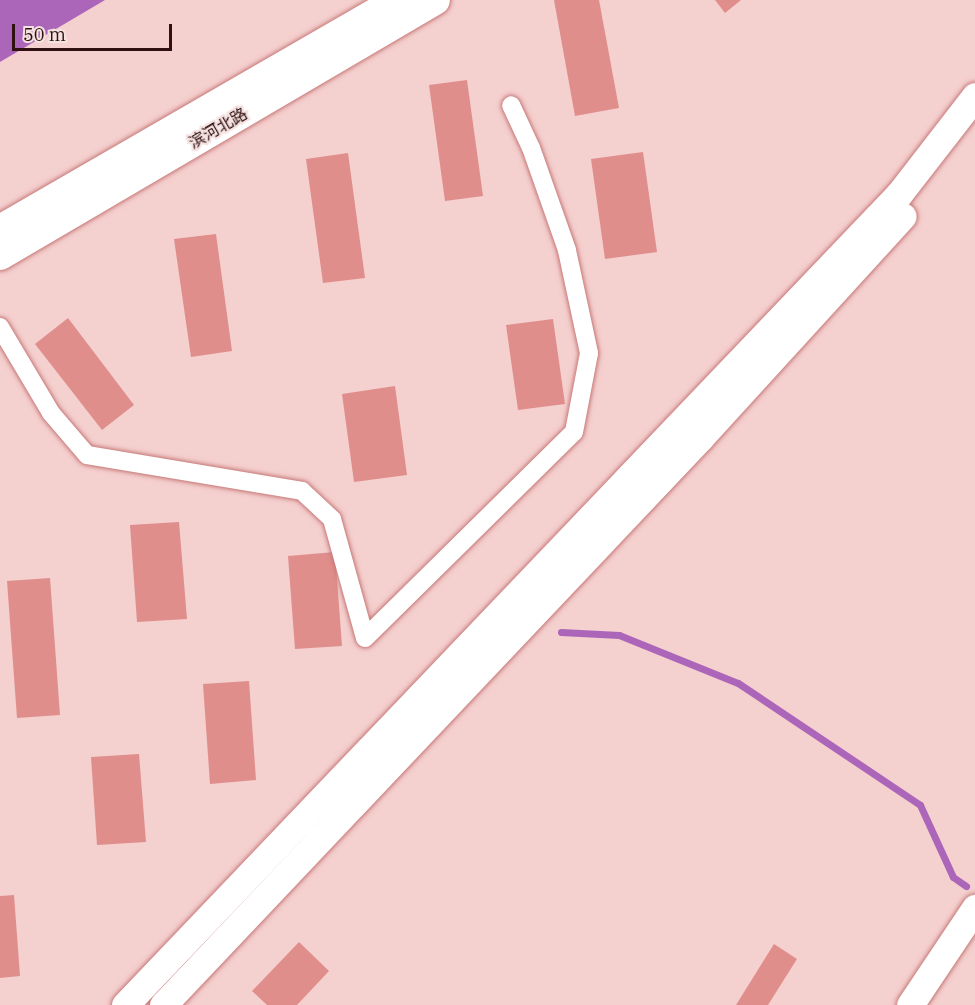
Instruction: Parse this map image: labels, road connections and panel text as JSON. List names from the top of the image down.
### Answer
{
  "streets": {
    "main road": ["滨河北路"]
  },
  "scale_bar": "50 m"
}
